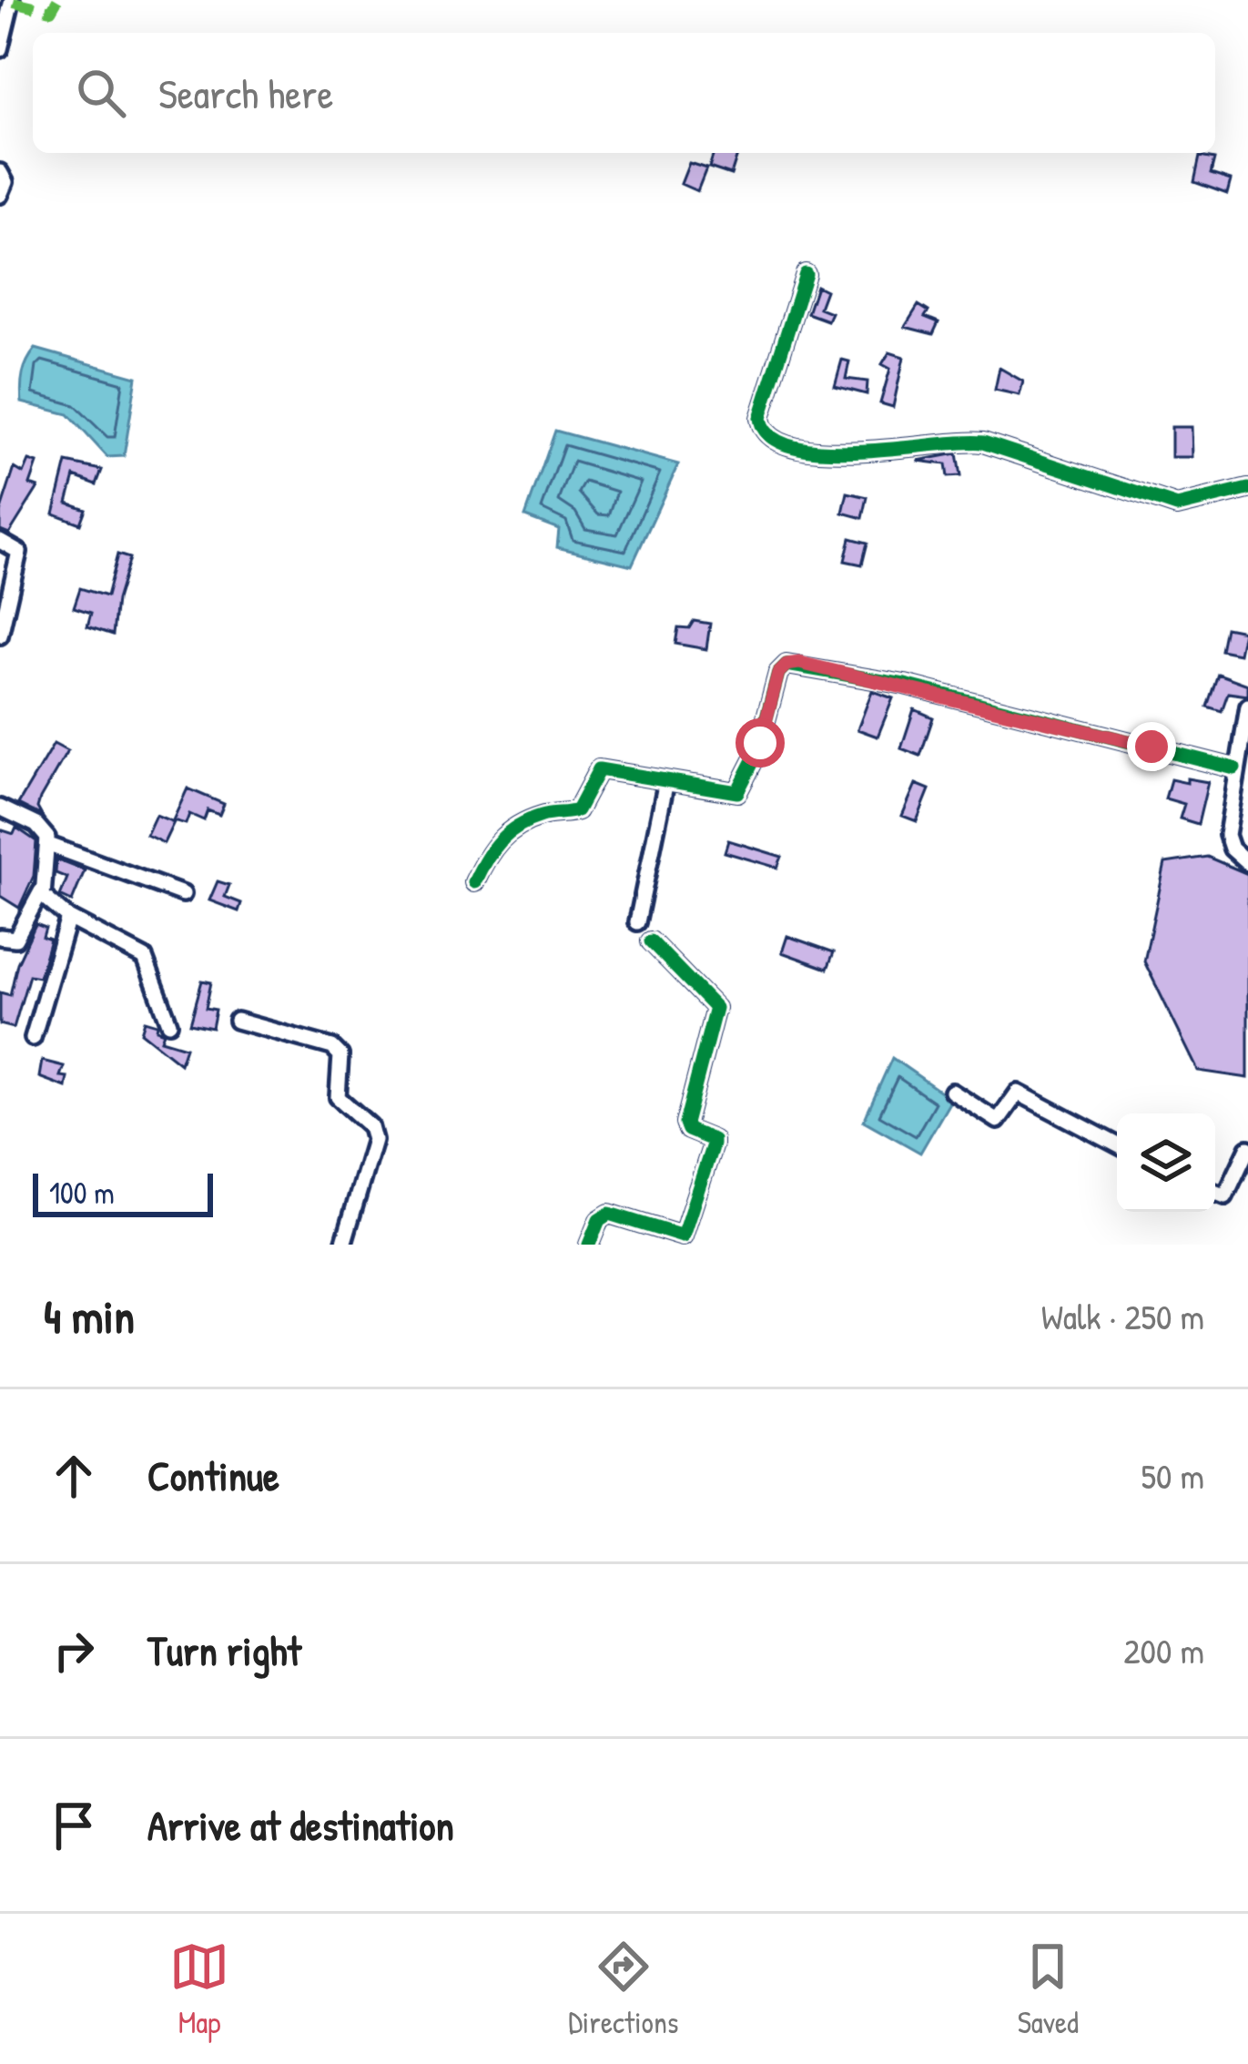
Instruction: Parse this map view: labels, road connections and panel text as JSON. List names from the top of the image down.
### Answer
{
  "scale_bar": "100 m",
  "page": {
    "search": "Search here",
    "scale": "100 m",
    "heading": ["4 min", "Walk · 250 m"],
    "list": [
      ["Continue", "50 m"],
      ["Turn right", "200 m"],
      "Arrive at destination"
    ],
    "nav": ["Map", "Directions", "Saved"]
  }
}
